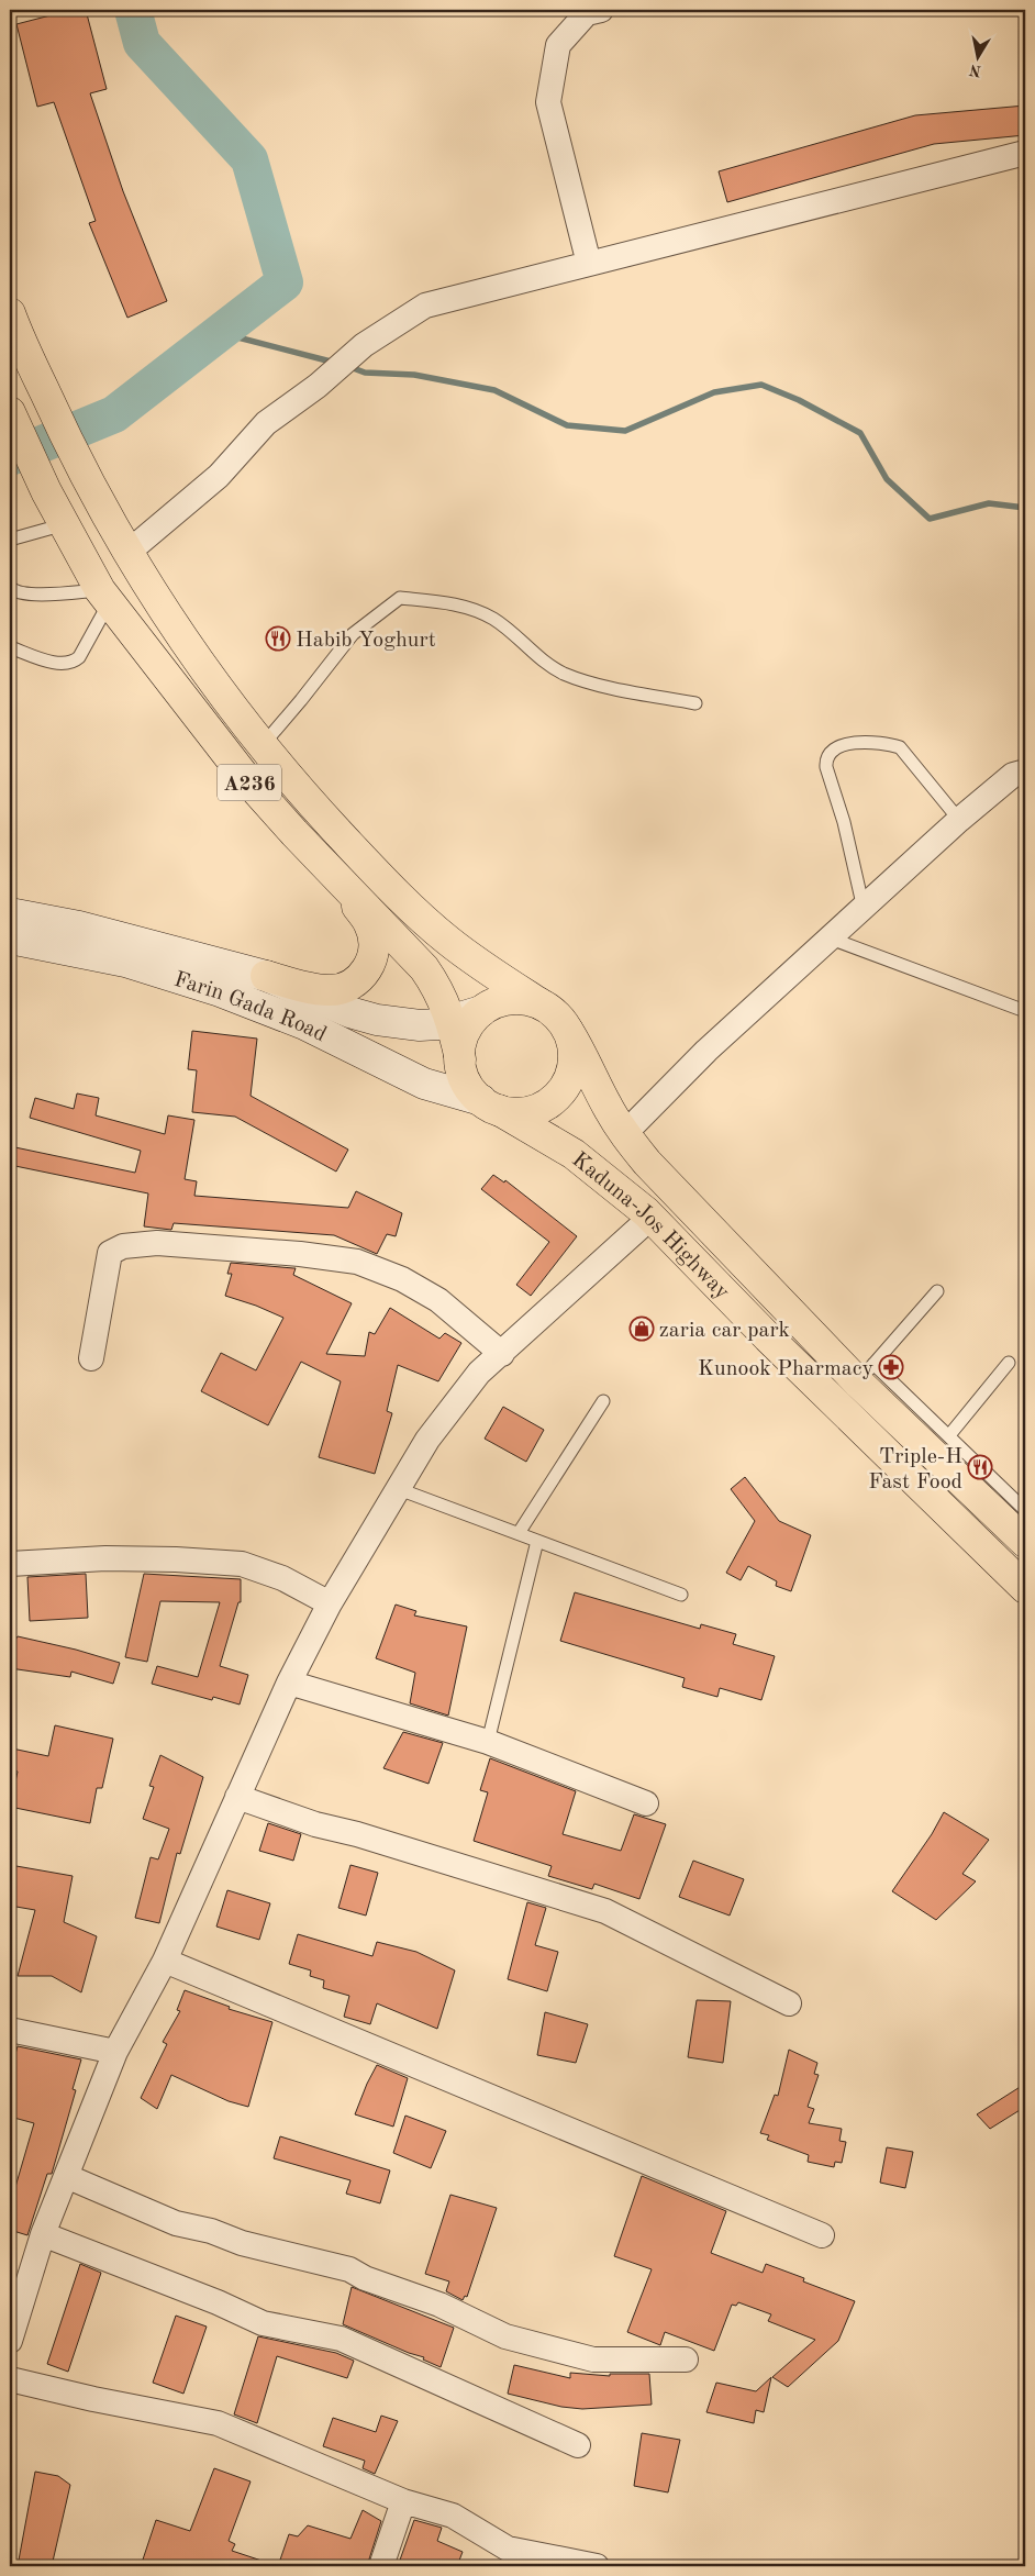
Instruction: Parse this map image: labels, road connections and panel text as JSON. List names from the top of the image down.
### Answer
{
  "streets": {
    "highway": ["A236", "Kaduna-Jos Highway"],
    "main road": ["Farin Gada Road"]
  },
  "crossings": [
    ["A236", "Farin Gada Road"],
    ["A236", "Kaduna-Jos Highway"],
    ["Farin Gada Road", "Kaduna-Jos Highway"]
  ],
  "places": {
    "restaurant": ["Habib Yoghurt", "Triple-H Fast Food"],
    "shop": ["zaria car park"],
    "pharmacy": ["Kunook Pharmacy"]
  },
  "north": "bottom"
}
